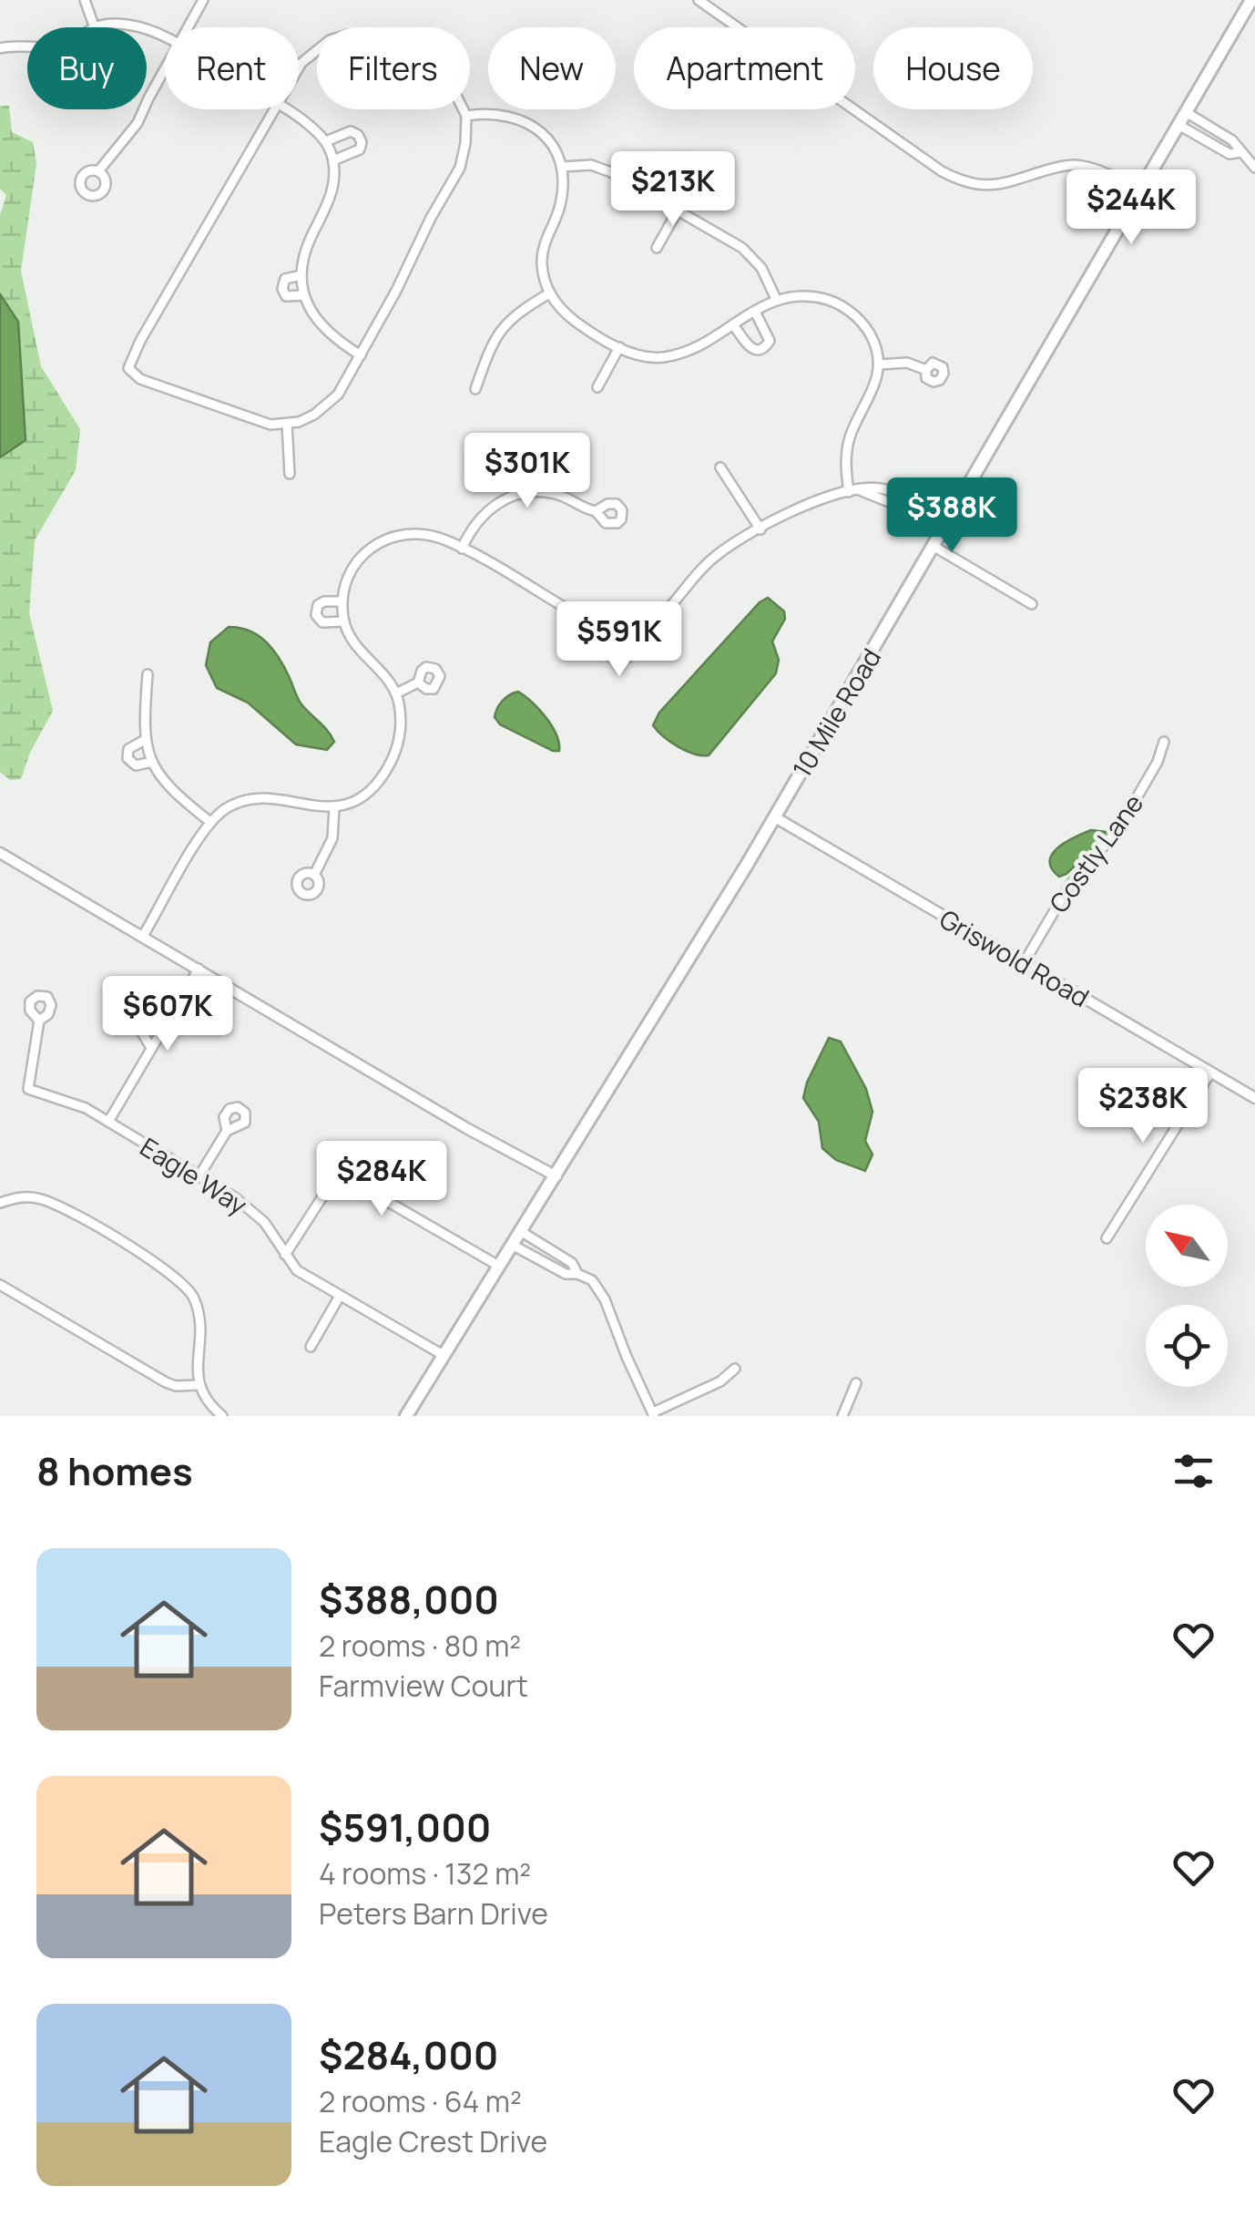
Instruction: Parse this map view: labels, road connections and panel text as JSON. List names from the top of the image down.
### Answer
{
  "streets": {
    "main road": ["10 Mile Road"],
    "street": ["Costly Lane", "Griswold Road", "Eagle Way"]
  },
  "crossings": [
    ["10 Mile Road", "Griswold Road"],
    ["10 Mile Road", "Eagle Way"],
    ["Costly Lane", "Griswold Road"]
  ],
  "north": "top left",
  "page": {
    "chip": [
      "Buy",
      "Rent",
      "Filters",
      "New",
      "Apartment",
      "House"
    ],
    "price": [
      "$213K",
      "$244K",
      "$301K",
      "$388K",
      "$591K",
      "$607K",
      "$238K",
      "$284K"
    ],
    "heading": "8 homes",
    "list": [
      {
        "name": "$388,000",
        "note": "2 rooms · 80 m² · Farmview Court"
      },
      {
        "name": "$591,000",
        "note": "4 rooms · 132 m² · Peters Barn Drive"
      },
      {
        "name": "$284,000",
        "note": "2 rooms · 64 m² · Eagle Crest Drive"
      }
    ]
  }
}
